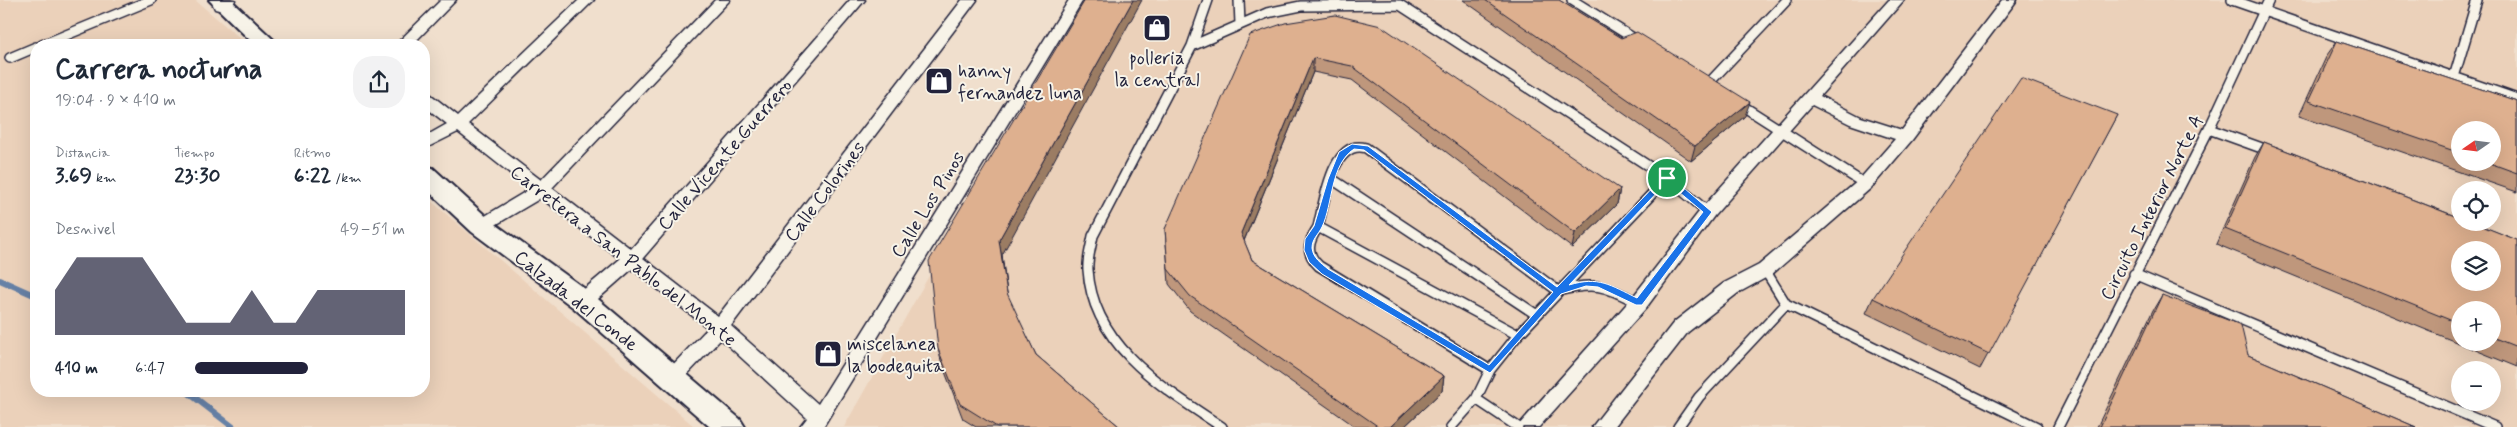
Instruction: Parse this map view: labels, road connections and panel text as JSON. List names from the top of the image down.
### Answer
{
  "streets": {
    "street": [
      "Calle Vicente Guerrero",
      "Calle Colorines",
      "Calle Los Pinos",
      "Carretera a San Pablo del Monte",
      "Calzada del Conde"
    ],
    "lane": ["Circuito Interior Norte A"]
  },
  "crossings": [
    ["Calle Vicente Guerrero", "Carretera a San Pablo del Monte"],
    ["Calle Vicente Guerrero", "Calzada del Conde"],
    ["Calle Colorines", "Carretera a San Pablo del Monte"],
    ["Calle Colorines", "Calzada del Conde"],
    ["Calle Los Pinos", "Carretera a San Pablo del Monte"]
  ],
  "places": {
    "shop": ["polleria la central", "hanny fernandez luna", "miscelanea la bodeguita"]
  },
  "north": "left",
  "page": {
    "heading": ["Carrera nocturna", "19:04 · 9 × 410 m"],
    "map_buttons": ["+", "−"],
    "stats": [
      ["Distancia", "3.69 km"],
      ["Tiempo", "23:30"],
      ["Ritmo", "6:22 /km"]
    ],
    "chart": ["Desnivel", "49–51 m"],
    "list": [
      {
        "name": "410 m",
        "note": "6:47"
      }
    ]
  }
}
